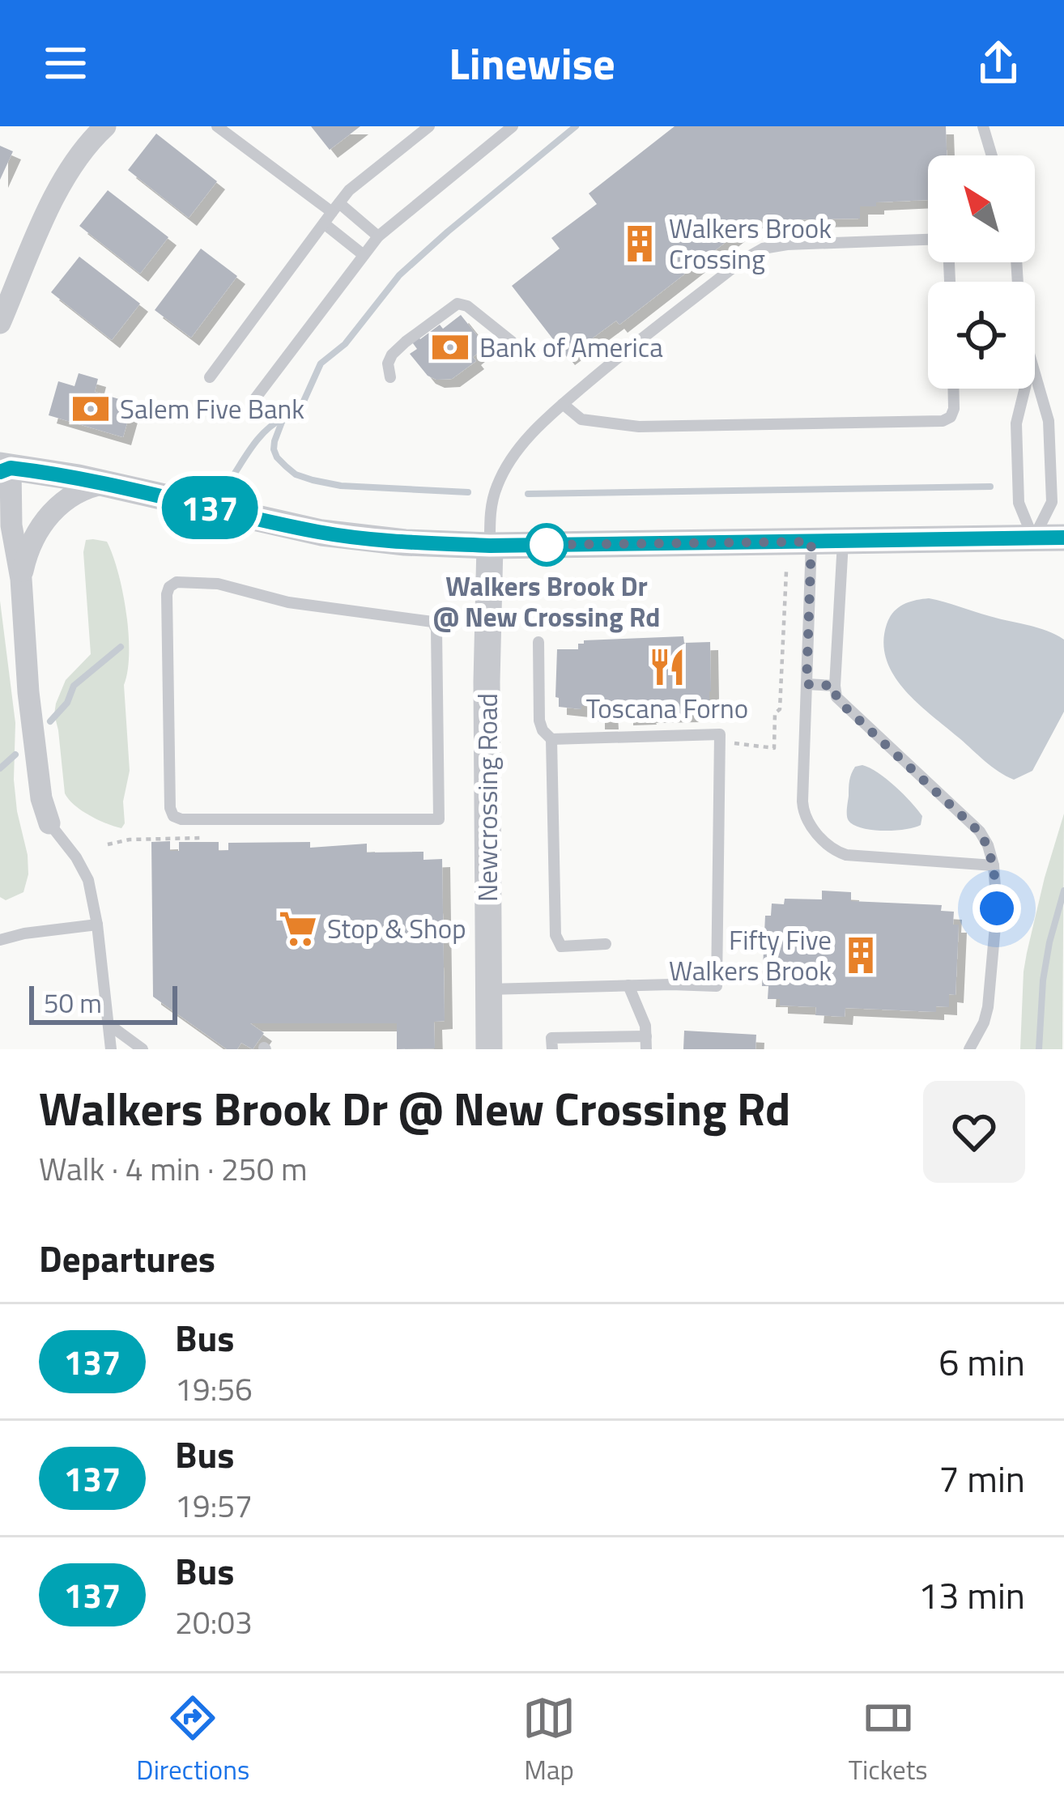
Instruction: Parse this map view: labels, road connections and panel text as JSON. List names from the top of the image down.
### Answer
{
  "streets": {
    "street": ["Newcrossing Road"]
  },
  "places": {
    "building": ["Walkers Brook Crossing", "Fifty Five Walkers Brook"],
    "bank": ["Bank of America", "Salem Five Bank"],
    "other": ["Walkers Brook Dr @ New Crossing Rd"],
    "restaurant": ["Toscana Forno"],
    "supermarket": ["Stop & Shop"]
  },
  "lines": ["bus line 137"],
  "scale_bar": "50 m",
  "north": "top left",
  "page": {
    "header": "Linewise",
    "on_map": "137",
    "scale": "50 m",
    "heading": [
      ["Walkers Brook Dr @ New Crossing Rd", "Walk · 4 min · 250 m"],
      "Departures"
    ],
    "list": [
      {
        "mark": "137",
        "name": "Bus",
        "note": "19:56",
        "value": "6 min"
      },
      {
        "mark": "137",
        "name": "Bus",
        "note": "19:57",
        "value": "7 min"
      },
      {
        "mark": "137",
        "name": "Bus",
        "note": "20:03",
        "value": "13 min"
      }
    ],
    "tabs": ["Directions", "Map", "Tickets"]
  }
}
